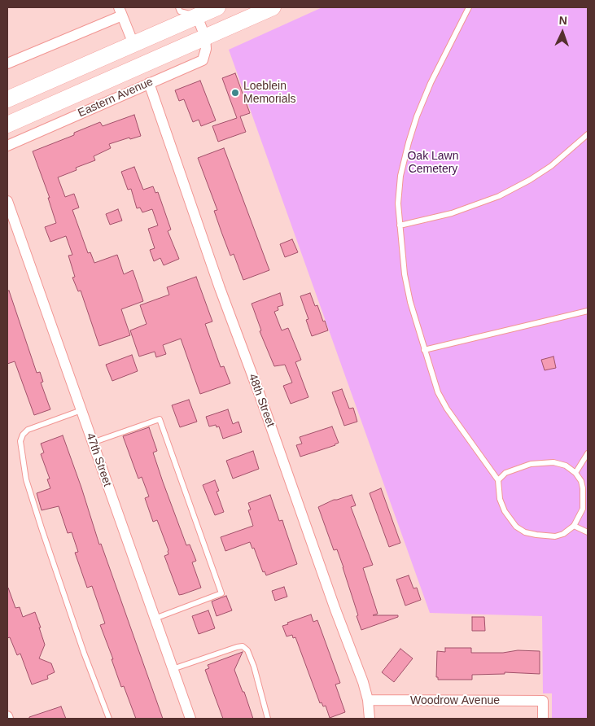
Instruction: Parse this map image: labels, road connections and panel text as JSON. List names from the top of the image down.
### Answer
{
  "streets": {
    "main road": ["Eastern Avenue"],
    "street": ["48th Street", "47th Street", "Woodrow Avenue"]
  },
  "crossings": [
    ["Eastern Avenue", "48th Street"],
    ["48th Street", "Woodrow Avenue"]
  ],
  "parks": ["Oak Lawn Cemetery"],
  "places": ["Loeblein Memorials"],
  "north": "top"
}
